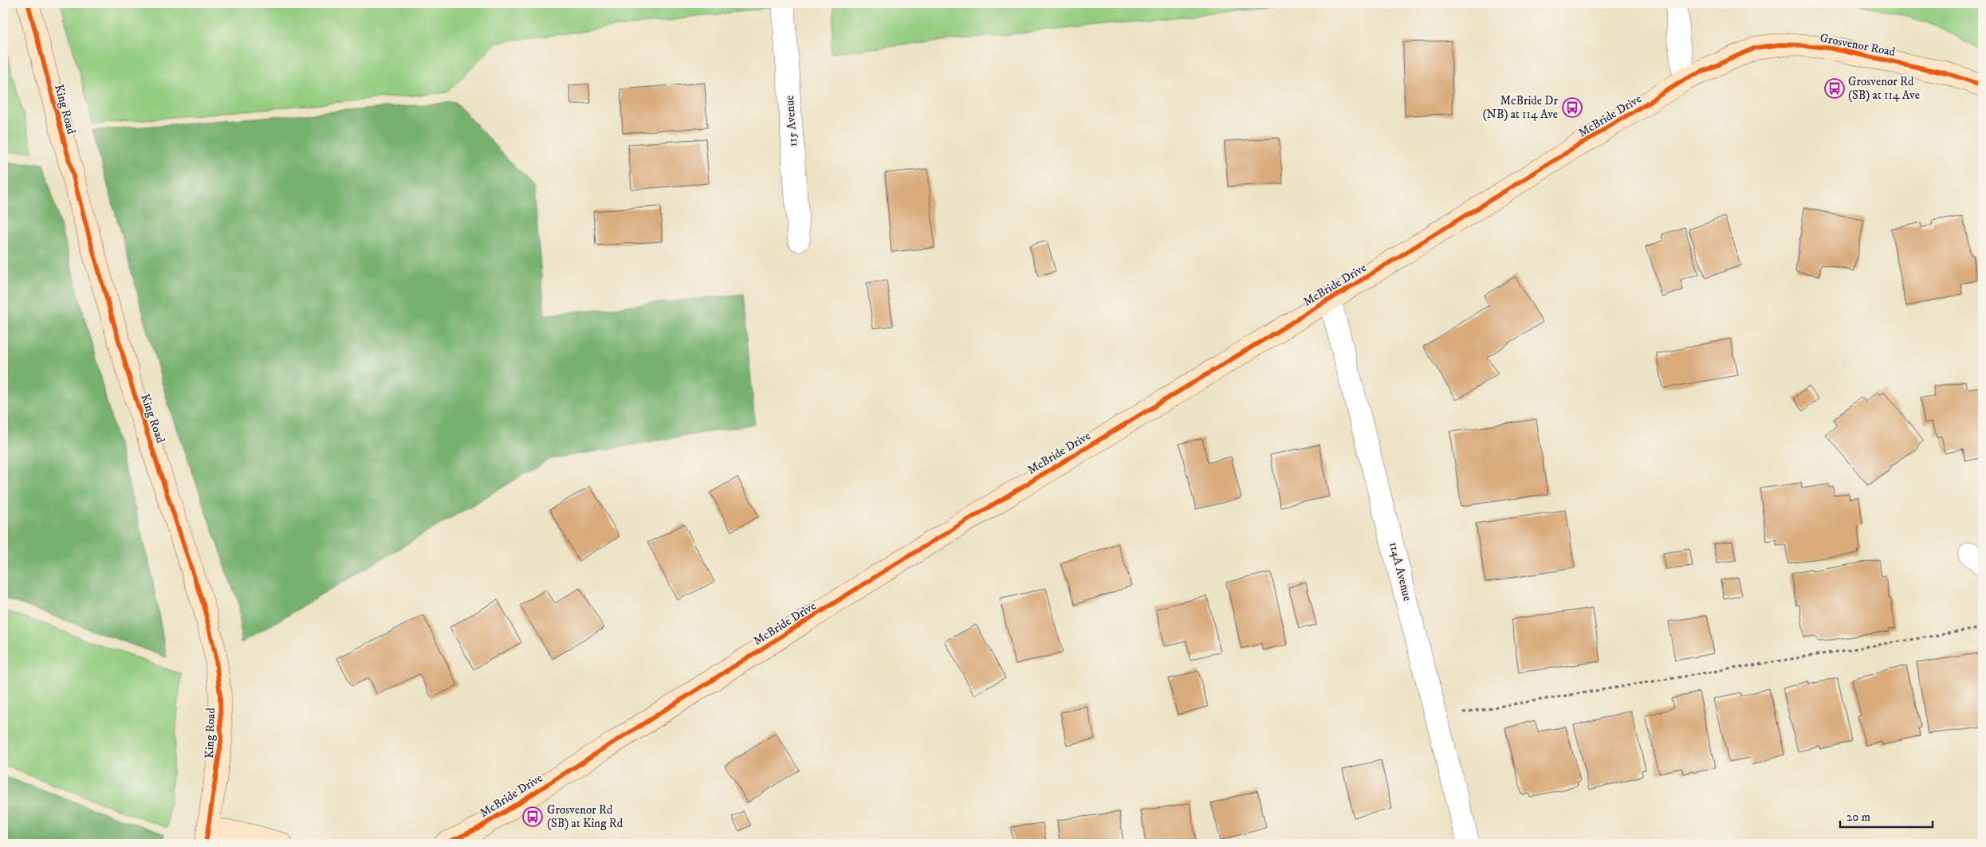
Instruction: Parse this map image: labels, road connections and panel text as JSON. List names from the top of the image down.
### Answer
{
  "streets": {
    "street": [
      "Grosvenor Road",
      "King Road",
      "McBride Drive",
      "115 Avenue",
      "114A Avenue"
    ]
  },
  "crossings": [
    ["Grosvenor Road", "McBride Drive"],
    ["McBride Drive", "114A Avenue"]
  ],
  "places": {
    "bus stop": ["Grosvenor Rd (SB) at 114 Ave", "McBride Dr (NB) at 114 Ave", "Grosvenor Rd (SB) at King Rd"]
  },
  "scale_bar": "20 m"
}
